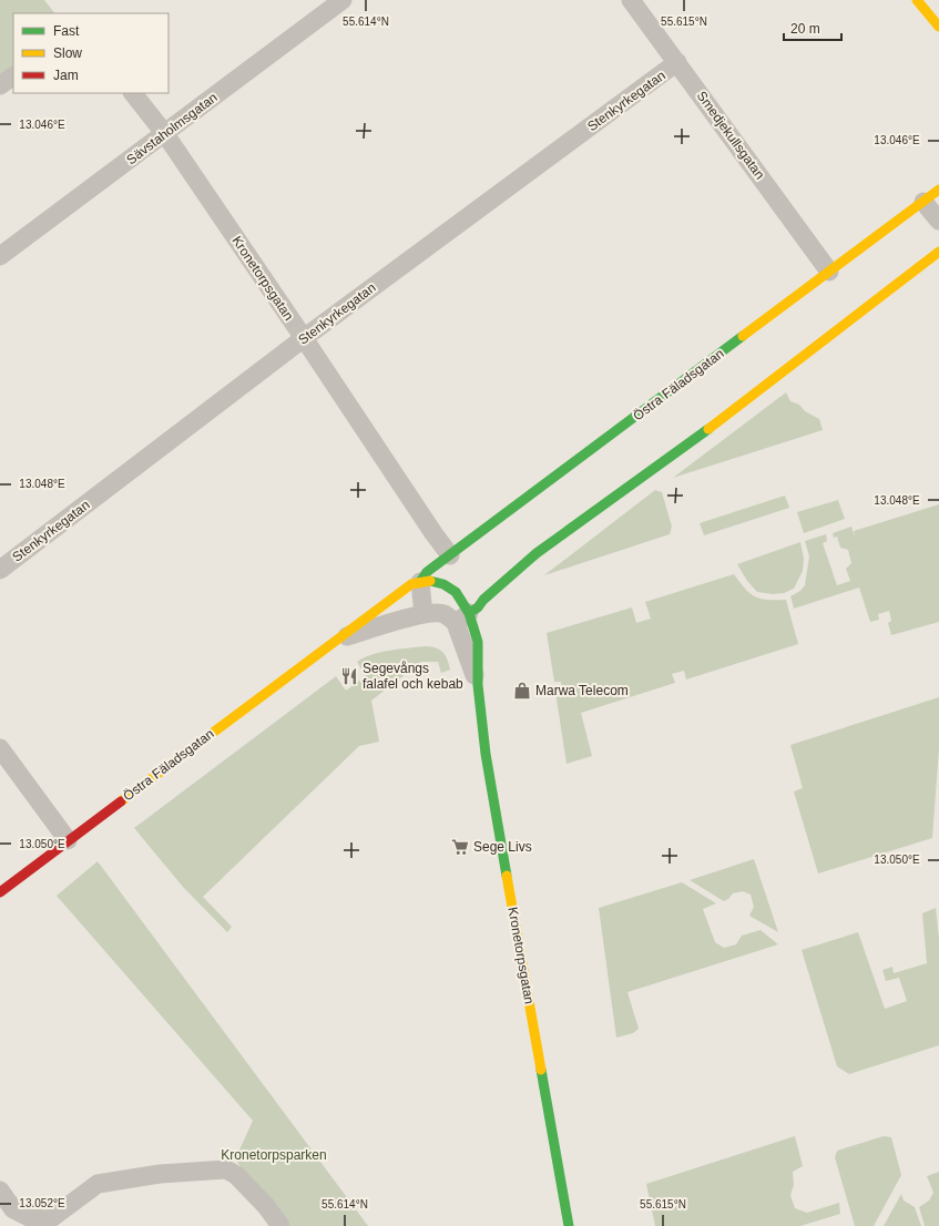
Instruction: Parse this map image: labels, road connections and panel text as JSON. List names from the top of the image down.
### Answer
{
  "streets": {
    "street": [
      "Stenkyrkegatan",
      "Sävstaholmsgatan",
      "Smedjekullsgatan",
      "Kronetorpsgatan",
      "Östra Fäladsgatan"
    ]
  },
  "crossings": [
    ["Stenkyrkegatan", "Smedjekullsgatan"],
    ["Stenkyrkegatan", "Kronetorpsgatan"],
    ["Sävstaholmsgatan", "Kronetorpsgatan"],
    ["Smedjekullsgatan", "Östra Fäladsgatan"],
    ["Kronetorpsgatan", "Östra Fäladsgatan"]
  ],
  "parks": ["Kronetorpsparken"],
  "places": {
    "restaurant": ["Segevångs falafel och kebab"],
    "shop": ["Marwa Telecom"],
    "supermarket": ["Sege Livs"]
  },
  "legend": ["Fast", "Slow", "Jam"],
  "scale_bar": "20 m",
  "coordinates": [
    "55.614°N",
    "55.615°N",
    "13.046°E",
    "13.048°E",
    "13.050°E",
    "13.052°E"
  ]
}
